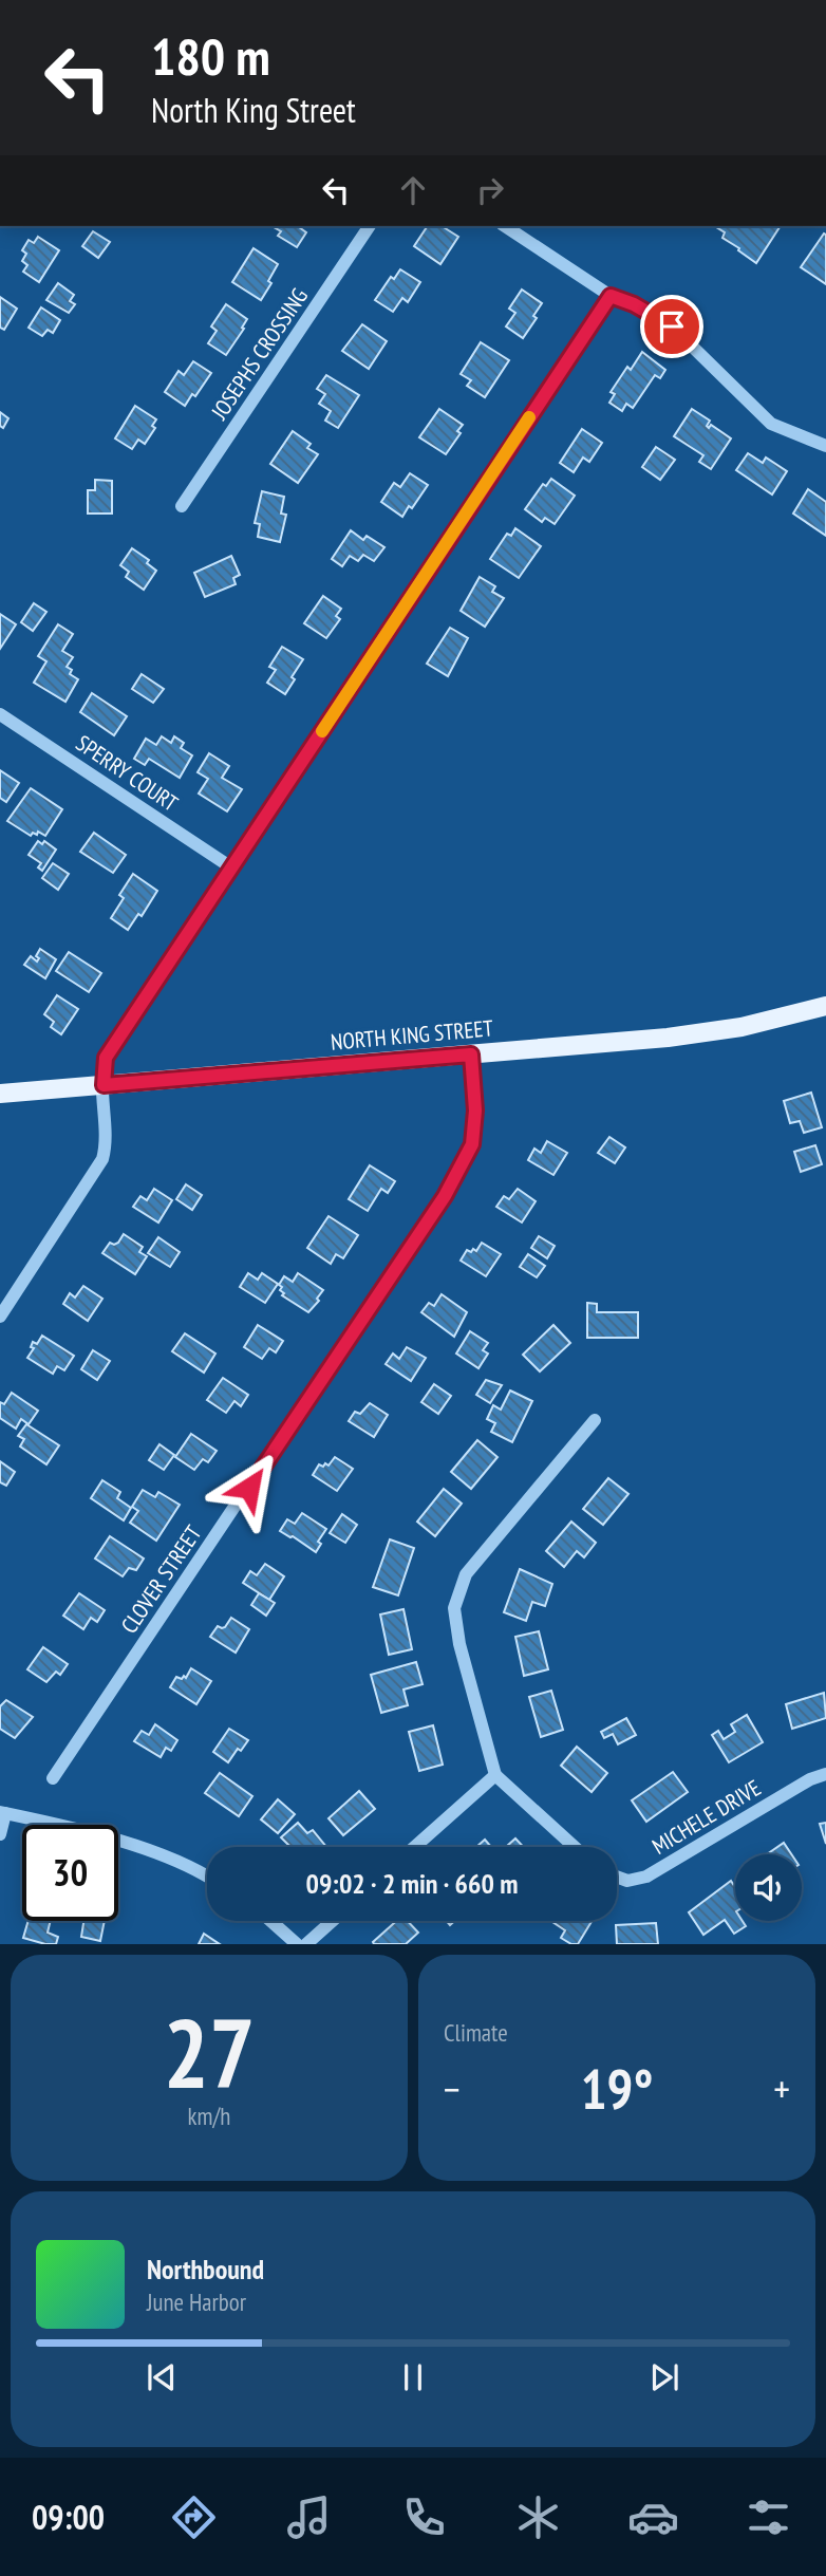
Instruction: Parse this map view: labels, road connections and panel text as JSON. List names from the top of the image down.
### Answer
{
  "streets": {
    "main road": ["NORTH KING STREET"],
    "street": [
      "JOSEPHS CROSSING",
      "SPERRY COURT",
      "CLOVER STREET",
      "MICHELE DRIVE"
    ]
  },
  "crossings": [
    ["NORTH KING STREET", "CLOVER STREET"]
  ],
  "page": {
    "turn": ["180 m", "North King Street"],
    "limit": "30",
    "trip": "09:02 · 2 min · 660 m",
    "tile": [
      ["27", "km/h"],
      "Climate"
    ],
    "heat": ["−", "19°", "+"],
    "song": ["Northbound", "June Harbor"],
    "tabs": "09:00"
  }
}
